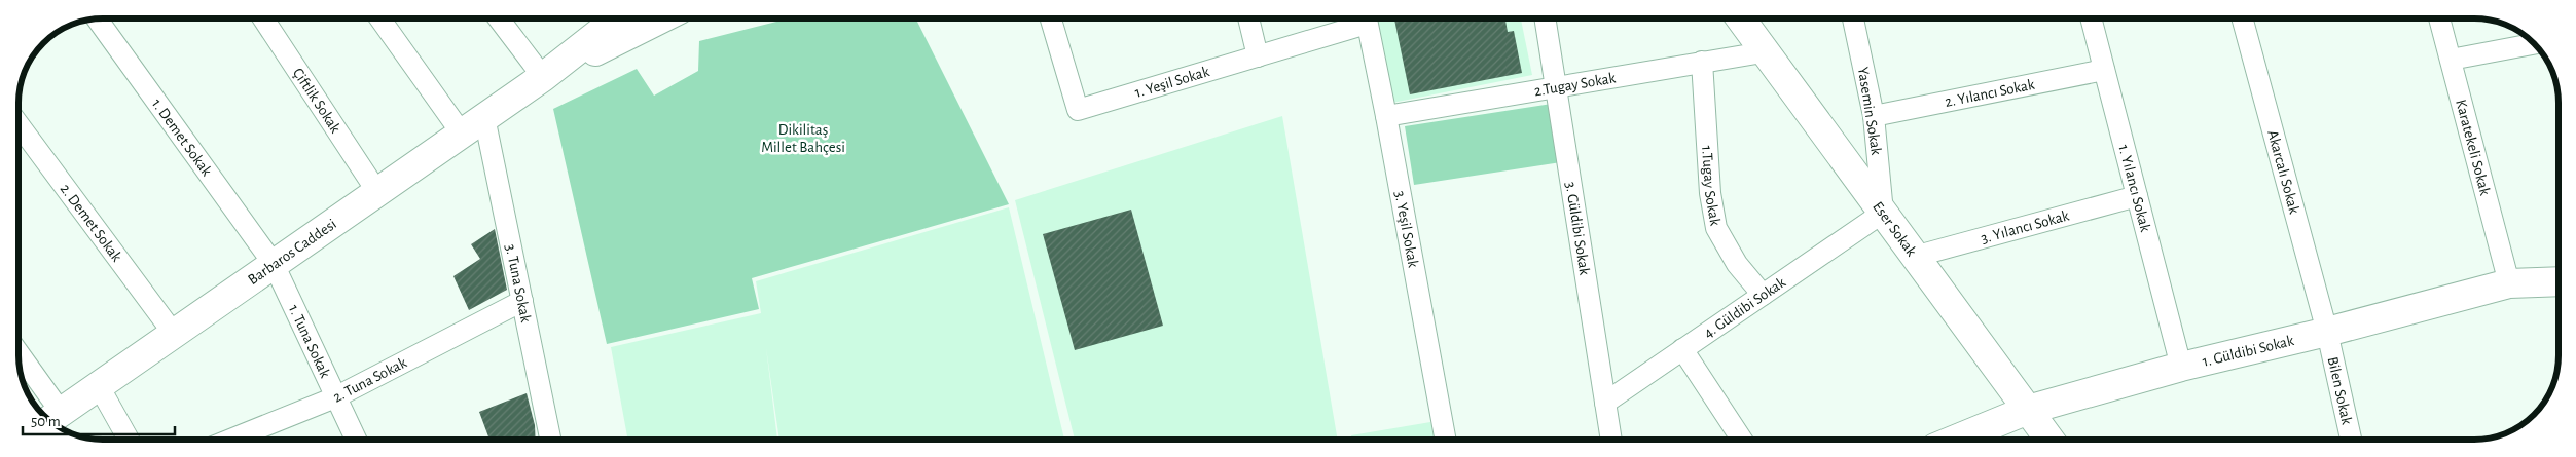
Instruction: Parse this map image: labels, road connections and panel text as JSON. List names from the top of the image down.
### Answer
{
  "streets": {
    "street": [
      "1. Yeşil Sokak",
      "2.Tugay Sokak",
      "2. Yılancı Sokak",
      "Çiftlik Sokak",
      "Yasemin Sokak",
      "1. Demet Sokak",
      "Karatekeli Sokak",
      "Akarcalı Sokak",
      "1.Tugay Sokak",
      "1. Yılancı Sokak",
      "2. Demet Sokak",
      "3. Yılancı Sokak",
      "3. Yeşil Sokak",
      "3. Güldibi Sokak",
      "Eser Sokak",
      "Barbaros Caddesi",
      "3. Tuna Sokak",
      "4. Güldibi Sokak",
      "1. Tuna Sokak",
      "1. Güldibi Sokak",
      "2. Tuna Sokak",
      "Bilen Sokak"
    ]
  },
  "crossings": [
    ["2.Tugay Sokak", "1.Tugay Sokak"],
    ["2.Tugay Sokak", "3. Yeşil Sokak"],
    ["2.Tugay Sokak", "3. Güldibi Sokak"],
    ["2.Tugay Sokak", "Eser Sokak"],
    ["2. Yılancı Sokak", "Yasemin Sokak"],
    ["2. Yılancı Sokak", "1. Yılancı Sokak"],
    ["Çiftlik Sokak", "Barbaros Caddesi"],
    ["Yasemin Sokak", "Eser Sokak"],
    ["Yasemin Sokak", "4. Güldibi Sokak"],
    ["1. Demet Sokak", "Barbaros Caddesi"],
    ["1. Demet Sokak", "1. Tuna Sokak"],
    ["Karatekeli Sokak", "1. Güldibi Sokak"],
    ["Akarcalı Sokak", "1. Güldibi Sokak"],
    ["Akarcalı Sokak", "Bilen Sokak"],
    ["1.Tugay Sokak", "4. Güldibi Sokak"],
    ["1. Yılancı Sokak", "3. Yılancı Sokak"],
    ["1. Yılancı Sokak", "1. Güldibi Sokak"],
    ["2. Demet Sokak", "Barbaros Caddesi"],
    ["3. Yılancı Sokak", "Eser Sokak"],
    ["3. Güldibi Sokak", "4. Güldibi Sokak"],
    ["Eser Sokak", "4. Güldibi Sokak"],
    ["Eser Sokak", "1. Güldibi Sokak"],
    ["Barbaros Caddesi", "3. Tuna Sokak"],
    ["Barbaros Caddesi", "1. Tuna Sokak"],
    ["3. Tuna Sokak", "2. Tuna Sokak"],
    ["1. Tuna Sokak", "2. Tuna Sokak"],
    ["1. Güldibi Sokak", "Bilen Sokak"]
  ],
  "parks": ["Dikilitaş Millet Bahçesi"],
  "scale_bar": "50 m"
}
